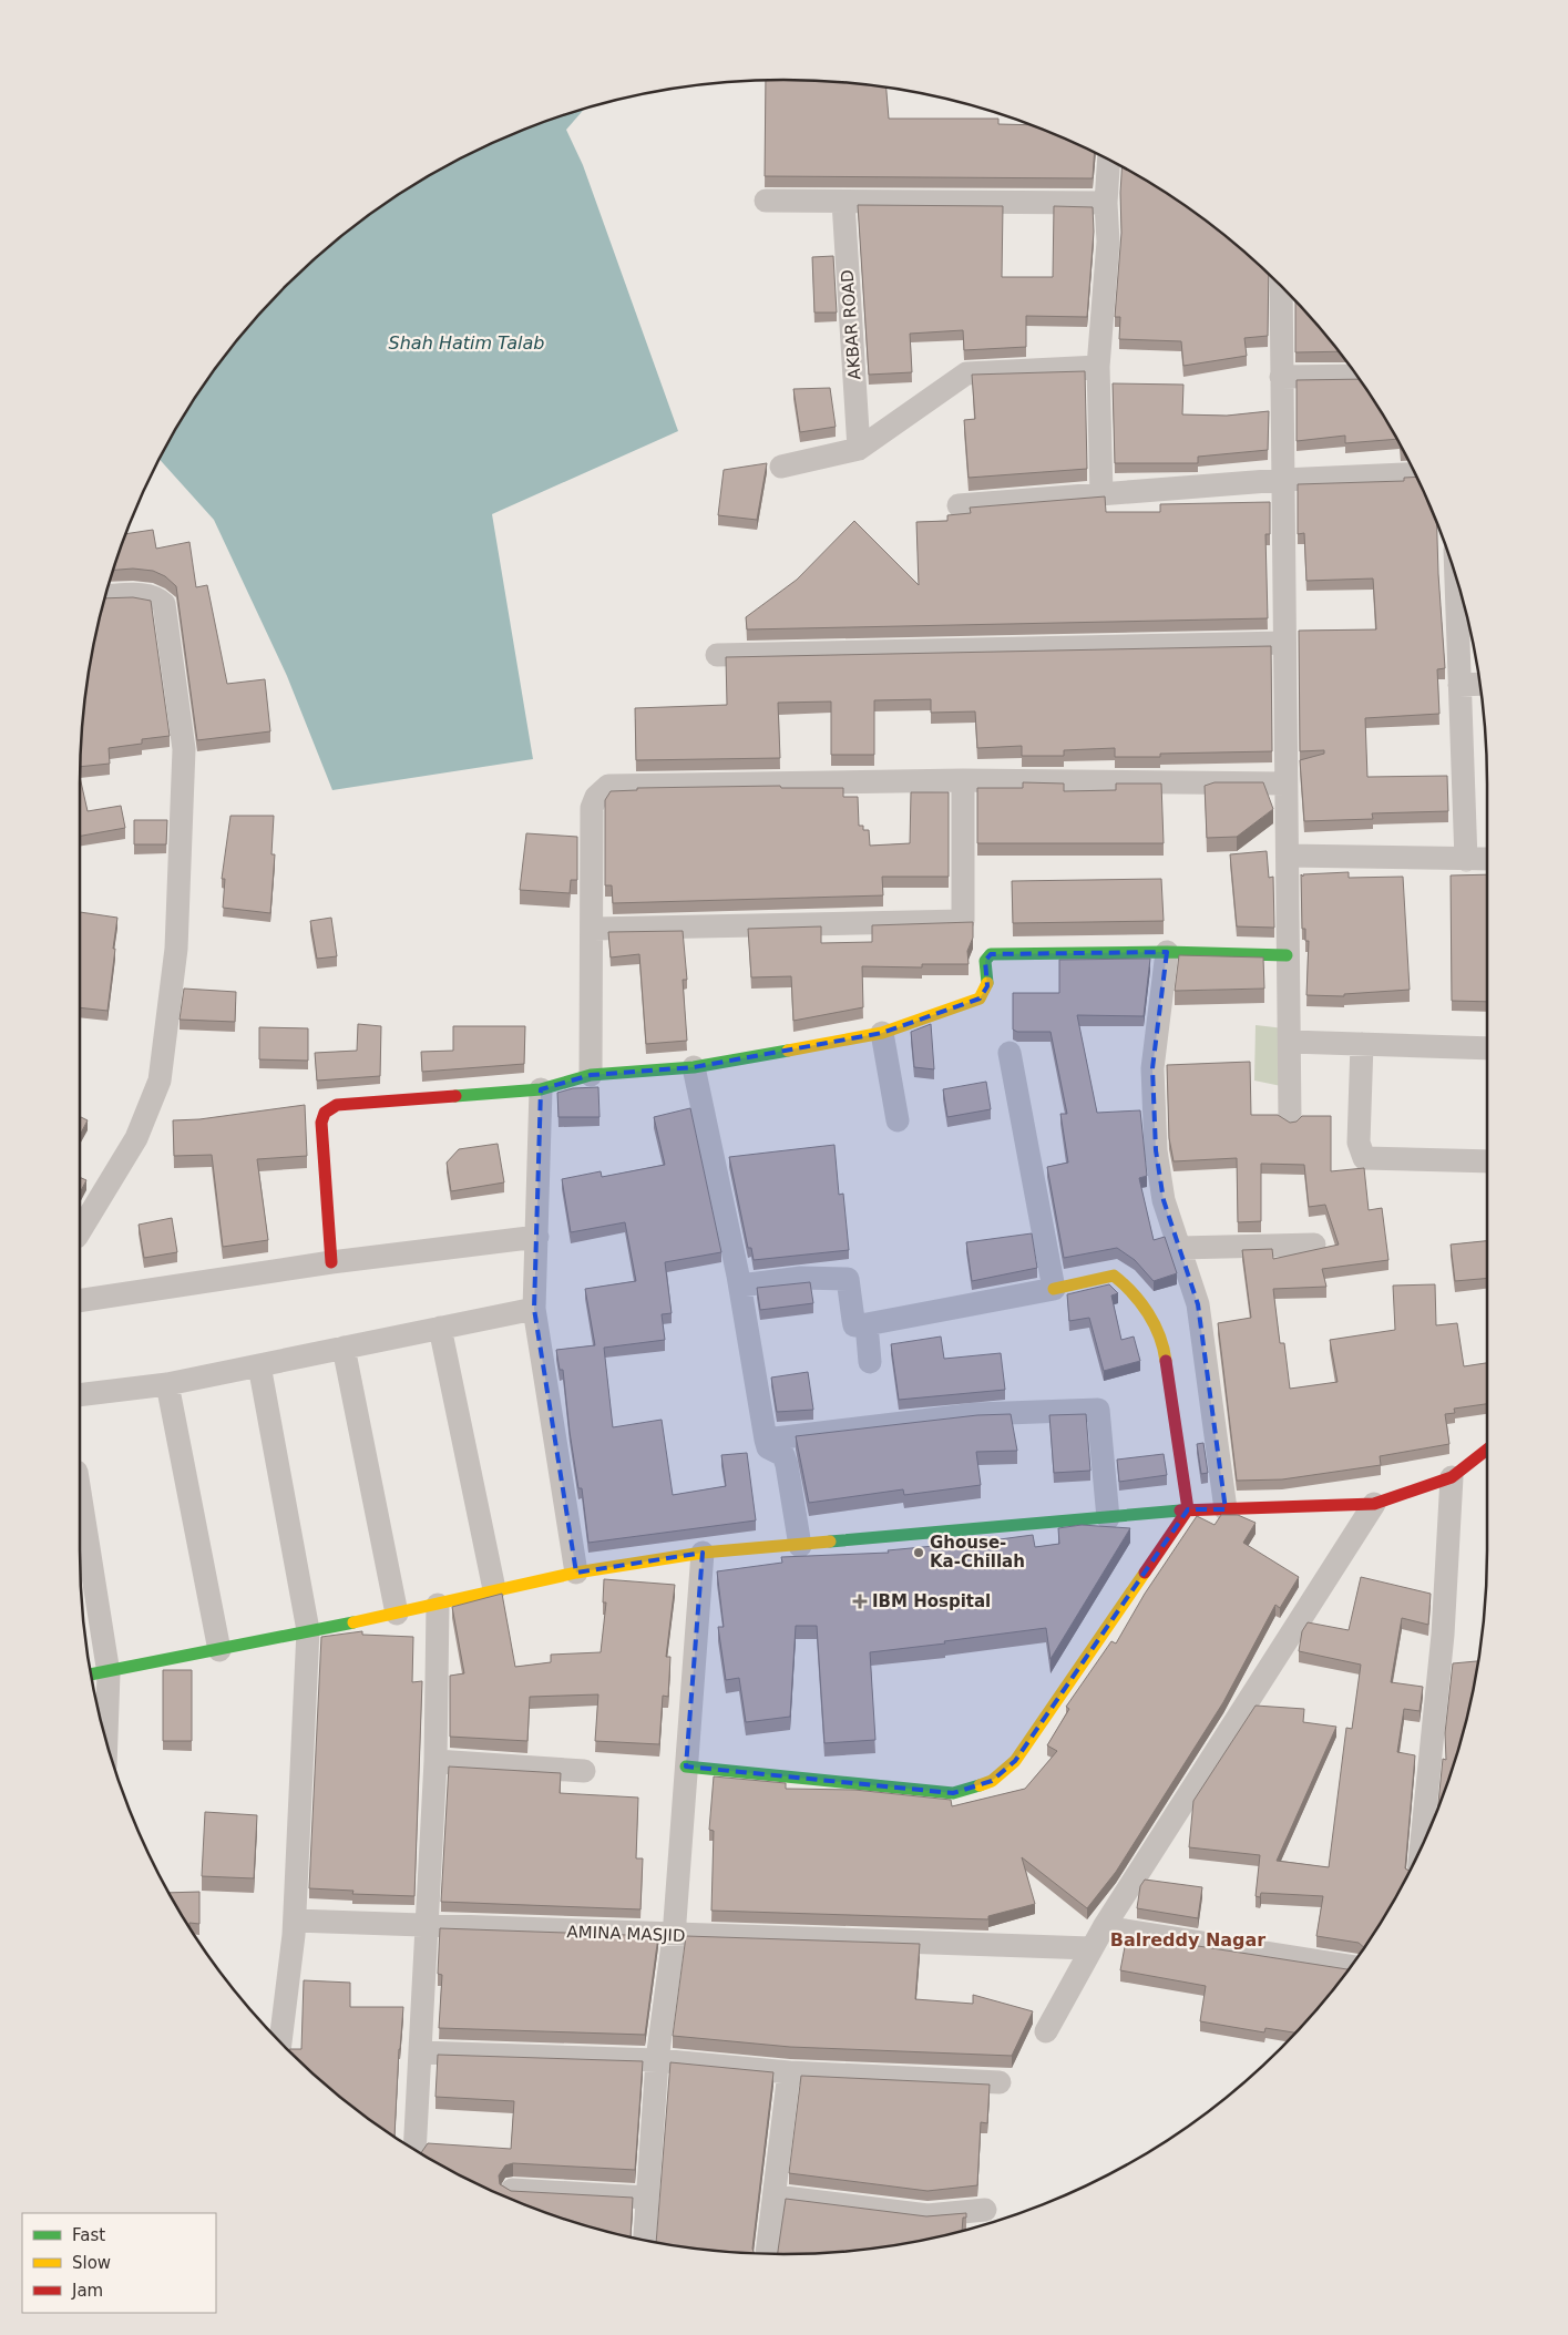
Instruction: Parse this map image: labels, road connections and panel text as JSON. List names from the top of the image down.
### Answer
{
  "streets": {
    "street": ["AKBAR ROAD", "AMINA MASJID"]
  },
  "districts": ["Balreddy Nagar"],
  "water": ["Shah Hatim Talab"],
  "places": {
    "other": ["Ghouse- Ka-Chillah"],
    "health": ["IBM Hospital"]
  },
  "legend": ["Fast", "Slow", "Jam"]
}
